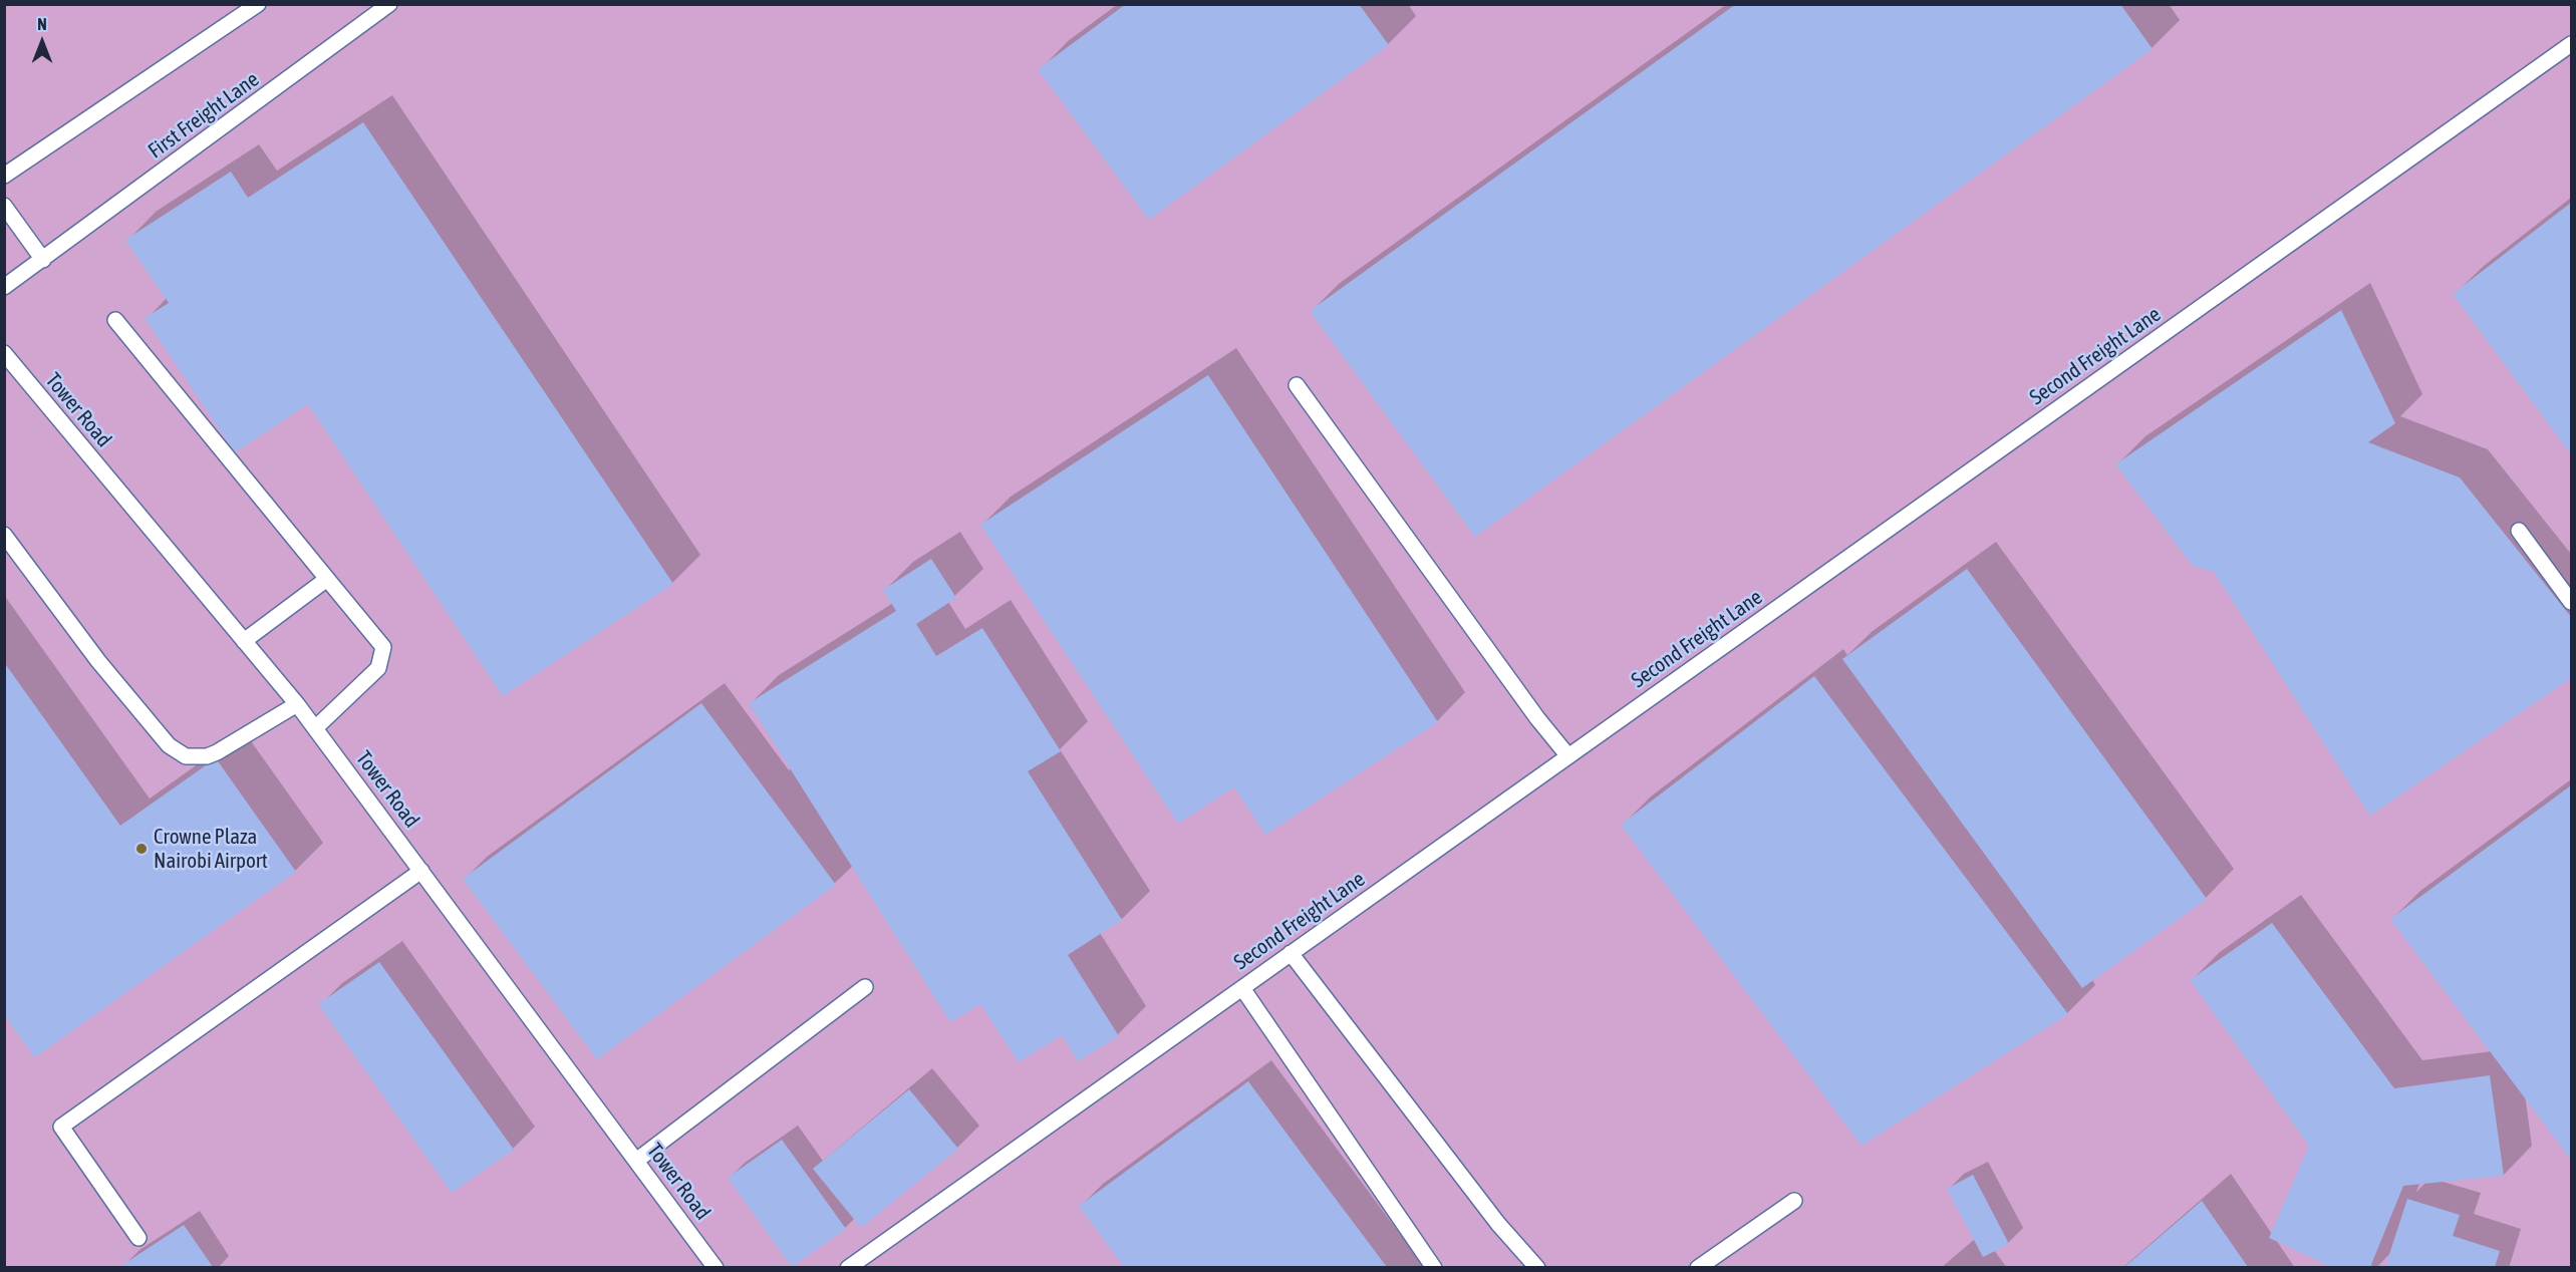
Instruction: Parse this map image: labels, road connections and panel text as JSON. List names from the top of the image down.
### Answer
{
  "streets": {
    "lane": ["First Freight Lane", "Second Freight Lane", "Tower Road"]
  },
  "places": ["Crowne Plaza Nairobi Airport"],
  "north": "top"
}
